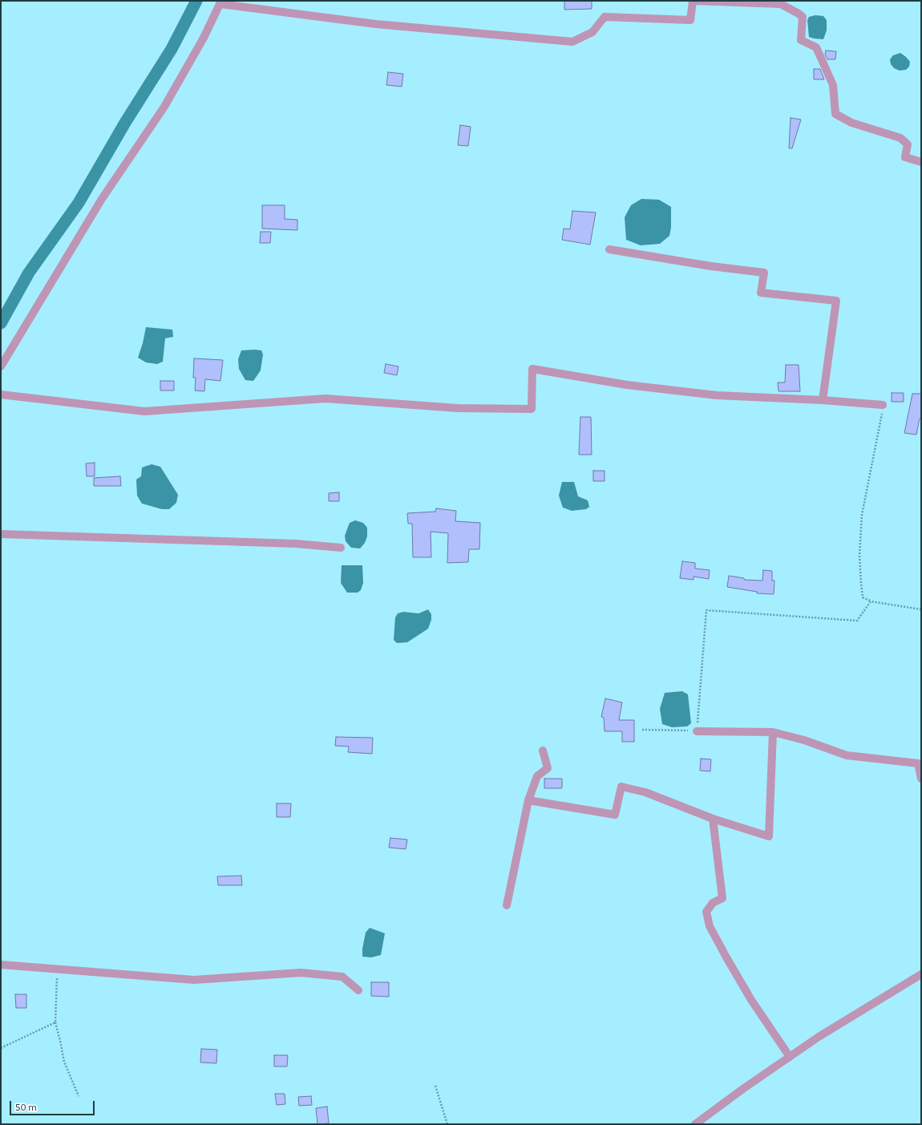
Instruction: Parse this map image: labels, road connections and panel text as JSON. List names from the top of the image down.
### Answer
{
  "scale_bar": "50 m"
}
